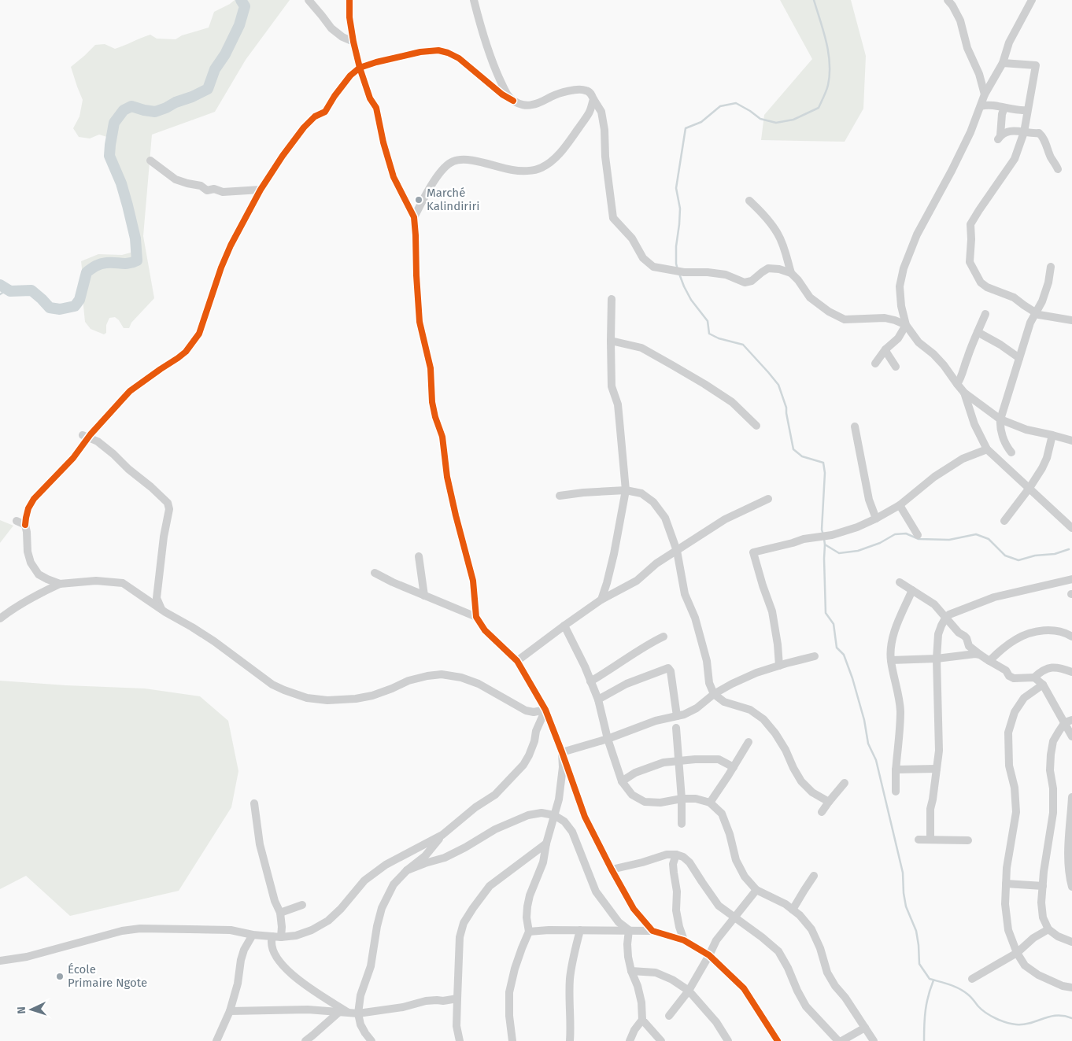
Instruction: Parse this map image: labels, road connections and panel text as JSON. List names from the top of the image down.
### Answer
{
  "places": ["Marché Kalindiriri", "École Primaire Ngote"],
  "north": "left"
}
